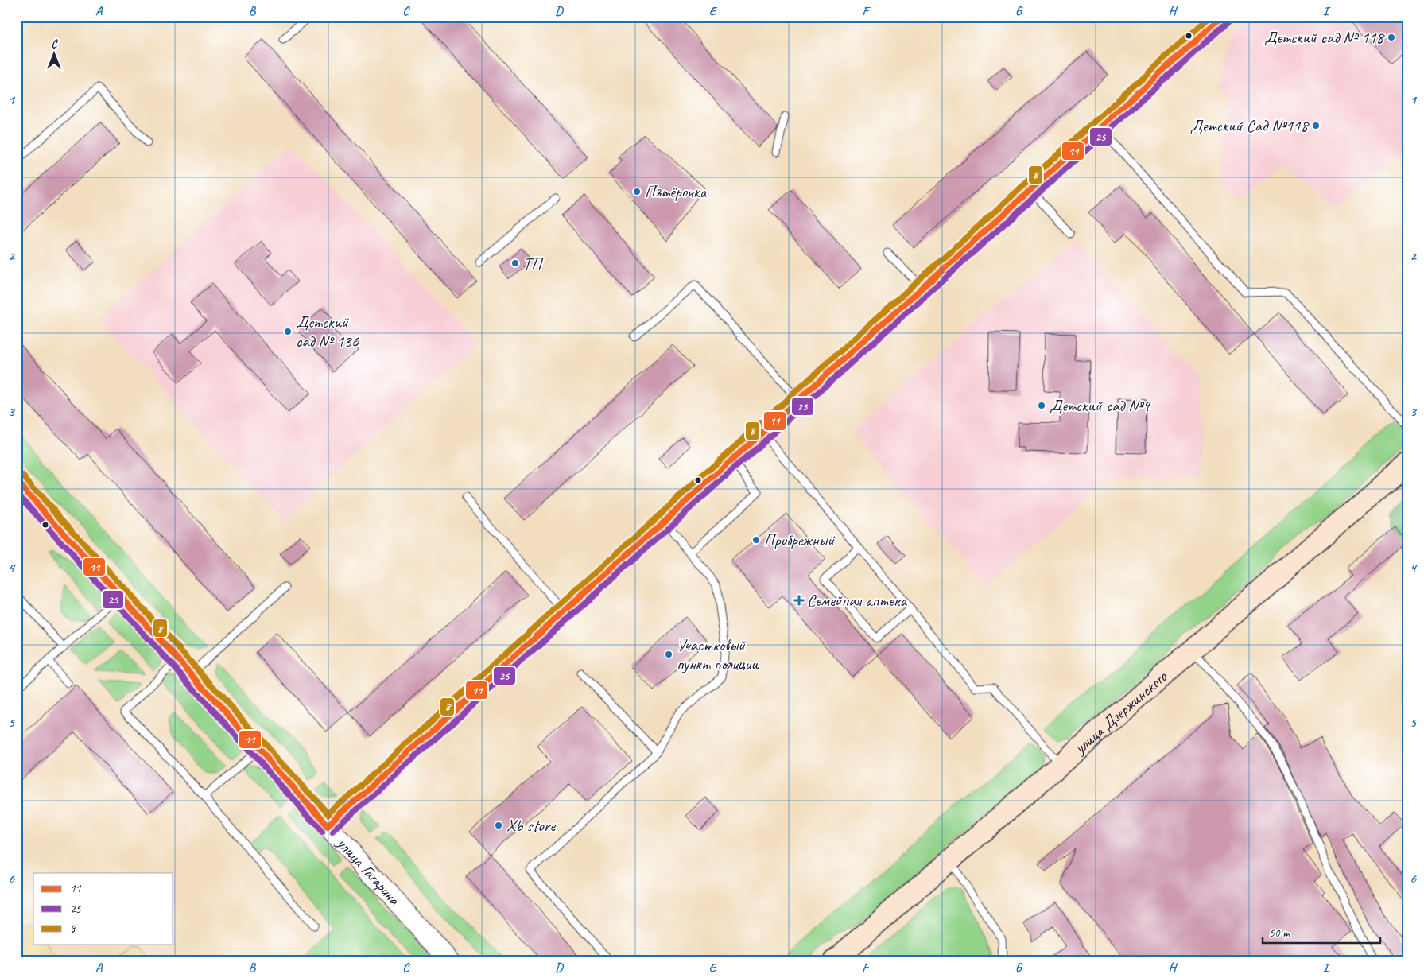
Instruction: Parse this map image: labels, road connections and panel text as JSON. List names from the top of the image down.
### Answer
{
  "streets": {
    "main road": ["улица Дзержинского"],
    "street": ["улица Гагарина"]
  },
  "places": {
    "other": [
      "Детский сад № 118",
      "Детский Сад №118",
      "Пятёрочка",
      "ТП",
      "Детский сад № 136",
      "Детский сад №9",
      "Прибрежный",
      "Участковый пункт полиции",
      "Xb store"
    ],
    "health": ["Семейная аптека"]
  },
  "lines": ["transit line 11", "transit line 8", "transit line 25"],
  "legend": ["11", "25", "8"],
  "scale_bar": "50 m",
  "north": "top",
  "grid": {
    "columns": [
      "A",
      "B",
      "C",
      "D",
      "E",
      "F",
      "G",
      "H",
      "I"
    ],
    "rows": [
      "1",
      "2",
      "3",
      "4",
      "5",
      "6"
    ]
  }
}
